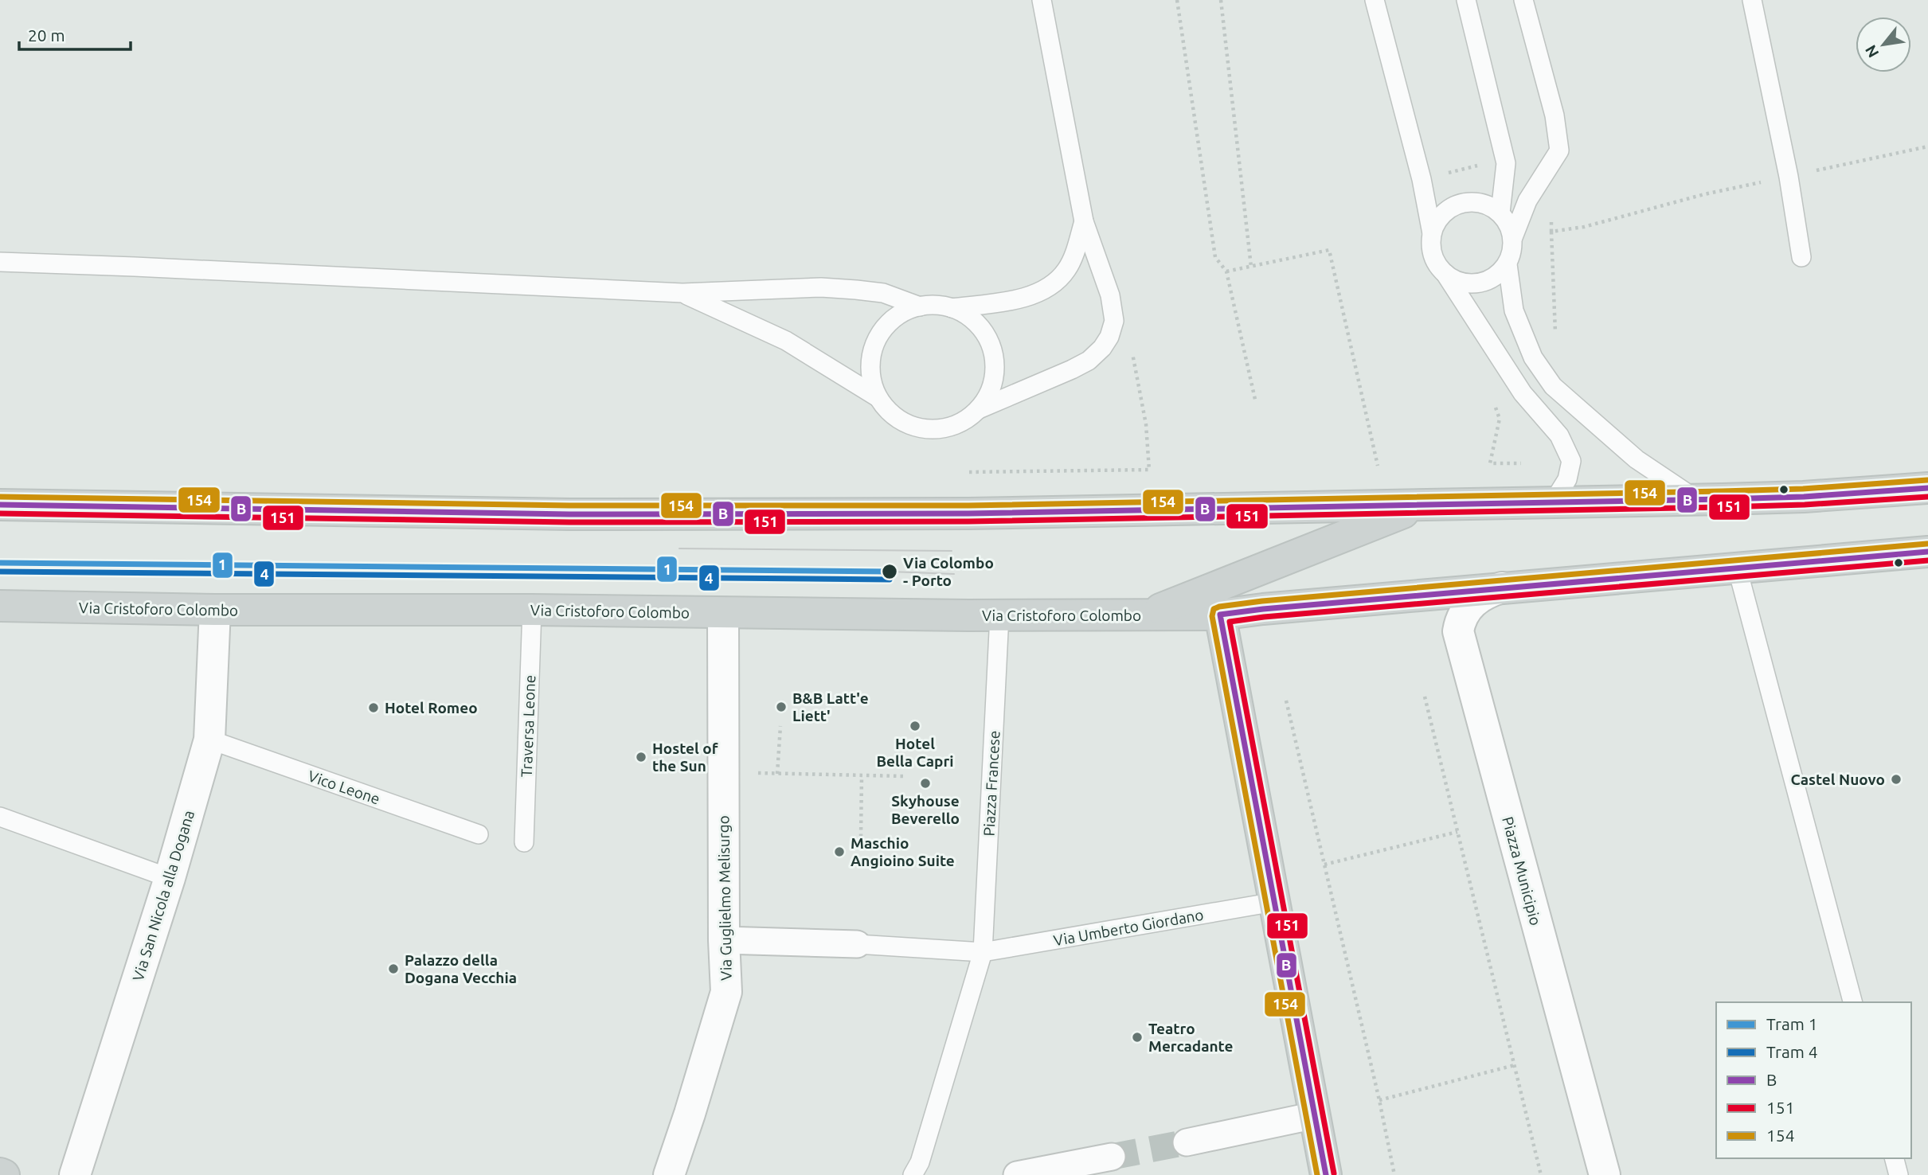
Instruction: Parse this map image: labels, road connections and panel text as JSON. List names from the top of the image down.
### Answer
{
  "streets": {
    "main road": ["Via Cristoforo Colombo"],
    "street": ["Piazza Municipio", "Via San Nicola alla Dogana", "Via Guglielmo Melisurgo"],
    "lane": [
      "Traversa Leone",
      "Piazza Francese",
      "Vico Leone",
      "Via Umberto Giordano"
    ]
  },
  "crossings": [
    ["Via Cristoforo Colombo", "Traversa Leone"],
    ["Via Cristoforo Colombo", "Piazza Francese"],
    ["Via Cristoforo Colombo", "Piazza Municipio"],
    ["Via Cristoforo Colombo", "Via San Nicola alla Dogana"],
    ["Via Cristoforo Colombo", "Via Guglielmo Melisurgo"],
    ["Piazza Francese", "Via Umberto Giordano"],
    ["Vico Leone", "Via San Nicola alla Dogana"]
  ],
  "places": [
    "Via Colombo - Porto",
    "B&B Latt'e Liett'",
    "Hotel Romeo",
    "Hotel Bella Capri",
    "Hostel of the Sun",
    "Castel Nuovo",
    "Skyhouse Beverello",
    "Maschio Angioino Suite",
    "Palazzo della Dogana Vecchia",
    "Teatro Mercadante"
  ],
  "lines": [
    "transit line 154",
    "transit line B",
    "transit line 151",
    "tram line 1",
    "tram line 4"
  ],
  "legend": [
    "Tram 1",
    "Tram 4",
    "B",
    "151",
    "154"
  ],
  "scale_bar": "20 m",
  "north": "bottom left"
}
